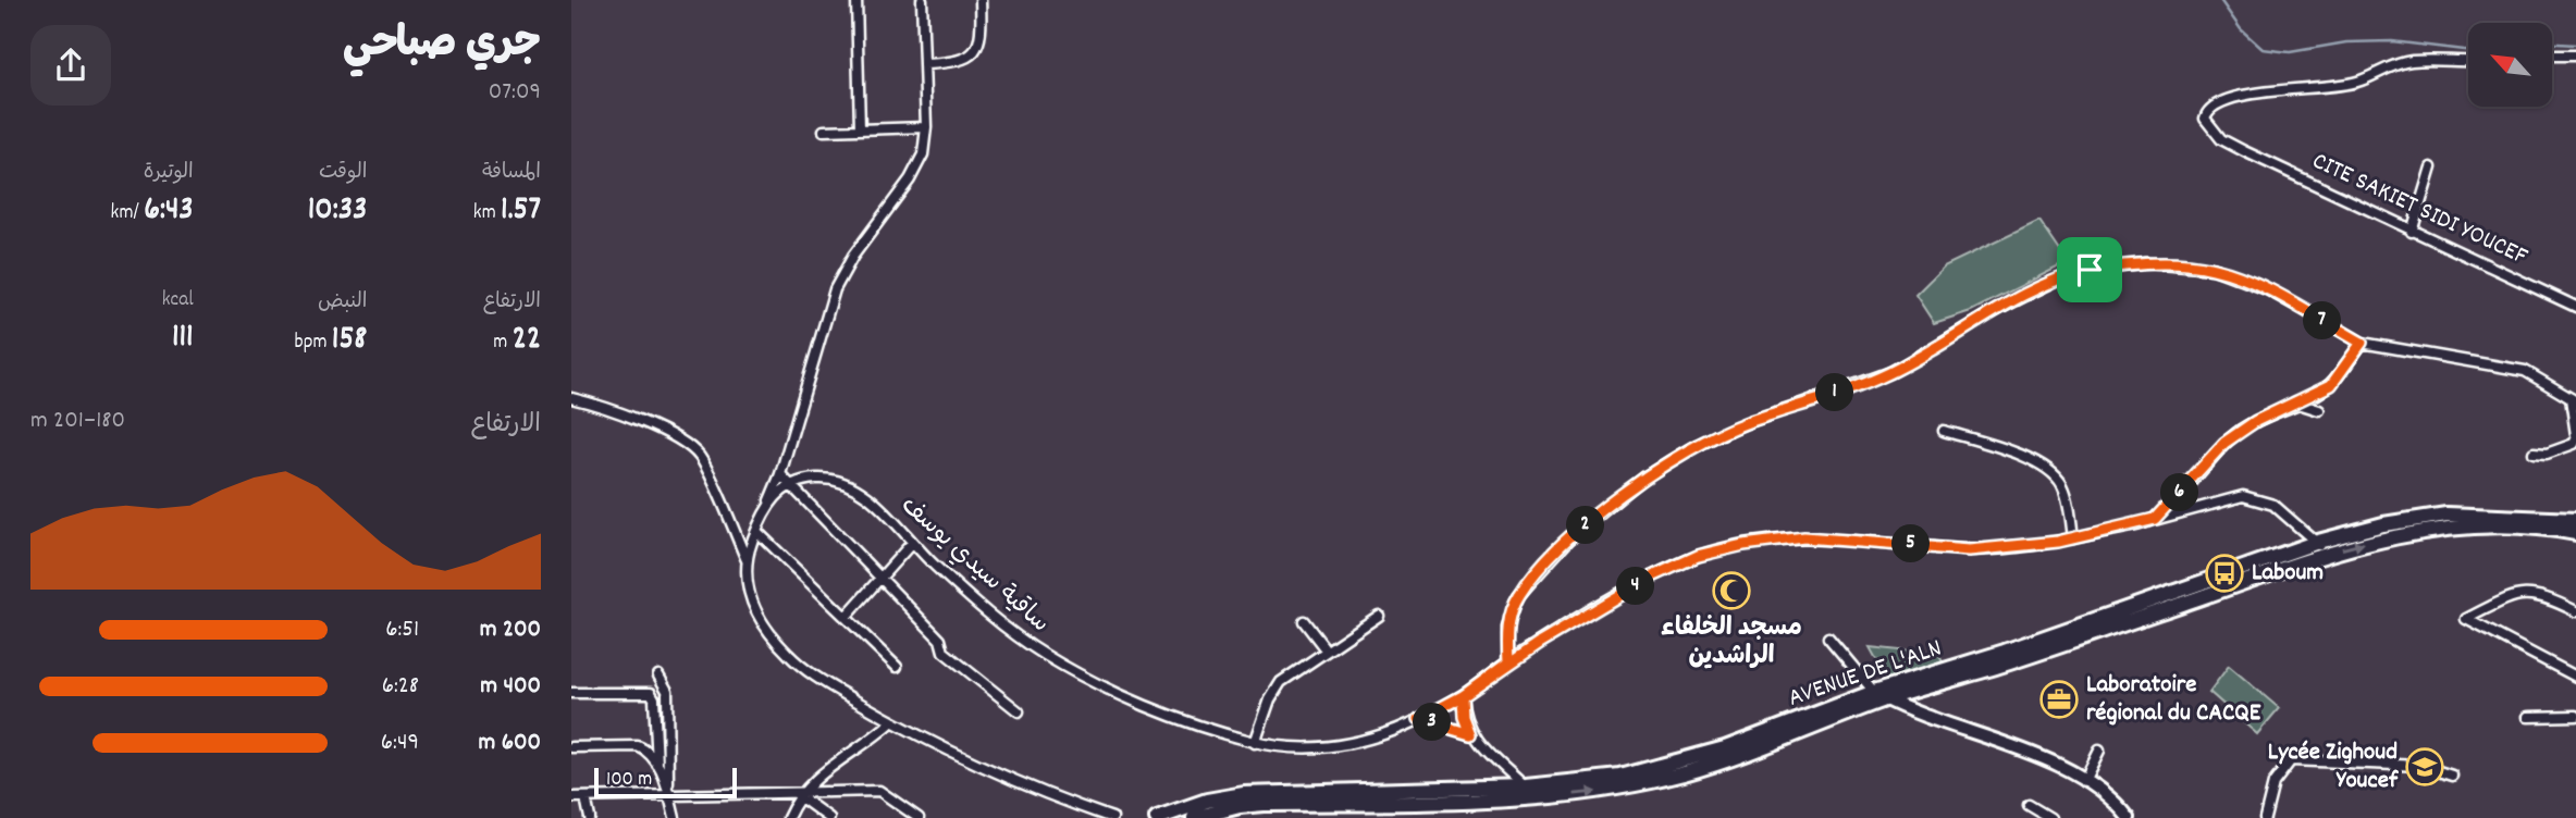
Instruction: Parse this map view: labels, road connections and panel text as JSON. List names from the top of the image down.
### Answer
{
  "streets": {
    "street": ["CITE SAKIET SIDI YOUCEF", "ساقية سيدي يوسف"]
  },
  "places": {
    "bus stop": ["Laboum"],
    "mosque": ["مسجد الخلفاء الراشدين"],
    "office": ["Laboratoire régional du CACQE"],
    "school or university": ["Lycée Zighoud Youcef"]
  },
  "scale_bar": "100 m",
  "north": "top left",
  "page": {
    "heading": ["جري صباحي", "07:09"],
    "stats": [
      ["المسافة", "1.57 km"],
      ["الوقت", "10:33"],
      ["الوتيرة", "6:43 /km"],
      ["الارتفاع", "22 m"],
      ["النبض", "158 bpm"],
      ["kcal", "111"]
    ],
    "pins": [
      "7",
      "1",
      "6",
      "2",
      "5",
      "4",
      "3"
    ],
    "chart": ["الارتفاع", "180–201 m"],
    "list": [
      {
        "name": "200 m",
        "note": "6:51"
      },
      {
        "name": "400 m",
        "note": "6:28"
      },
      {
        "name": "600 m",
        "note": "6:49"
      }
    ],
    "scale": "100 m"
  }
}
